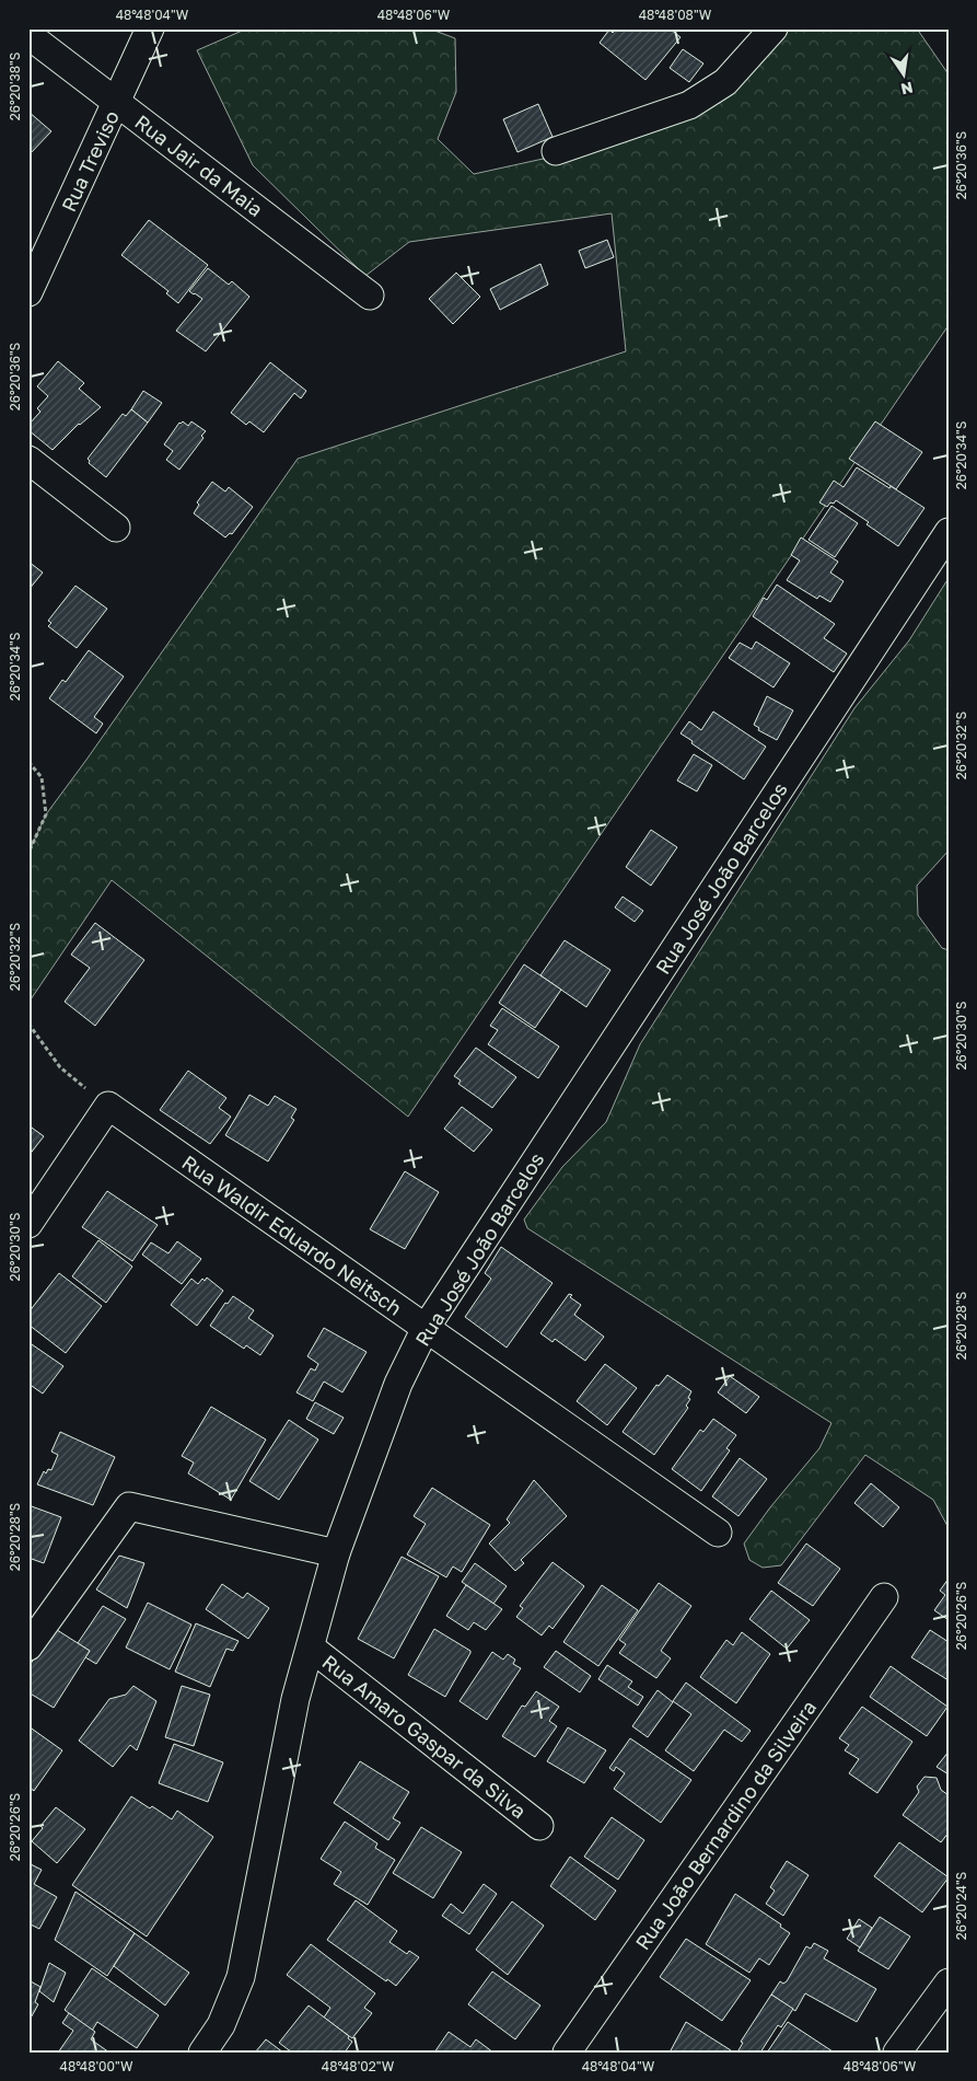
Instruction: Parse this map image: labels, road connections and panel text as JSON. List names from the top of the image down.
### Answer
{
  "streets": {
    "street": [
      "Rua Treviso",
      "Rua Jair da Maia",
      "Rua José João Barcelos",
      "Rua Waldir Eduardo Neitsch",
      "Rua Amaro Gaspar da Silva",
      "Rua João Bernardino da Silveira"
    ]
  },
  "crossings": [
    ["Rua Treviso", "Rua Jair da Maia"],
    ["Rua José João Barcelos", "Rua Waldir Eduardo Neitsch"],
    ["Rua José João Barcelos", "Rua Amaro Gaspar da Silva"]
  ],
  "north": "bottom",
  "coordinates": [
    "48°48'04\"W",
    "48°48'06\"W",
    "48°48'08\"W",
    "26°20'38\"S",
    "26°20'36\"S",
    "26°20'34\"S",
    "26°20'32\"S",
    "26°20'30\"S",
    "26°20'28\"S",
    "26°20'26\"S",
    "26°20'24\"S",
    "48°48'00\"W",
    "48°48'02\"W"
  ]
}
